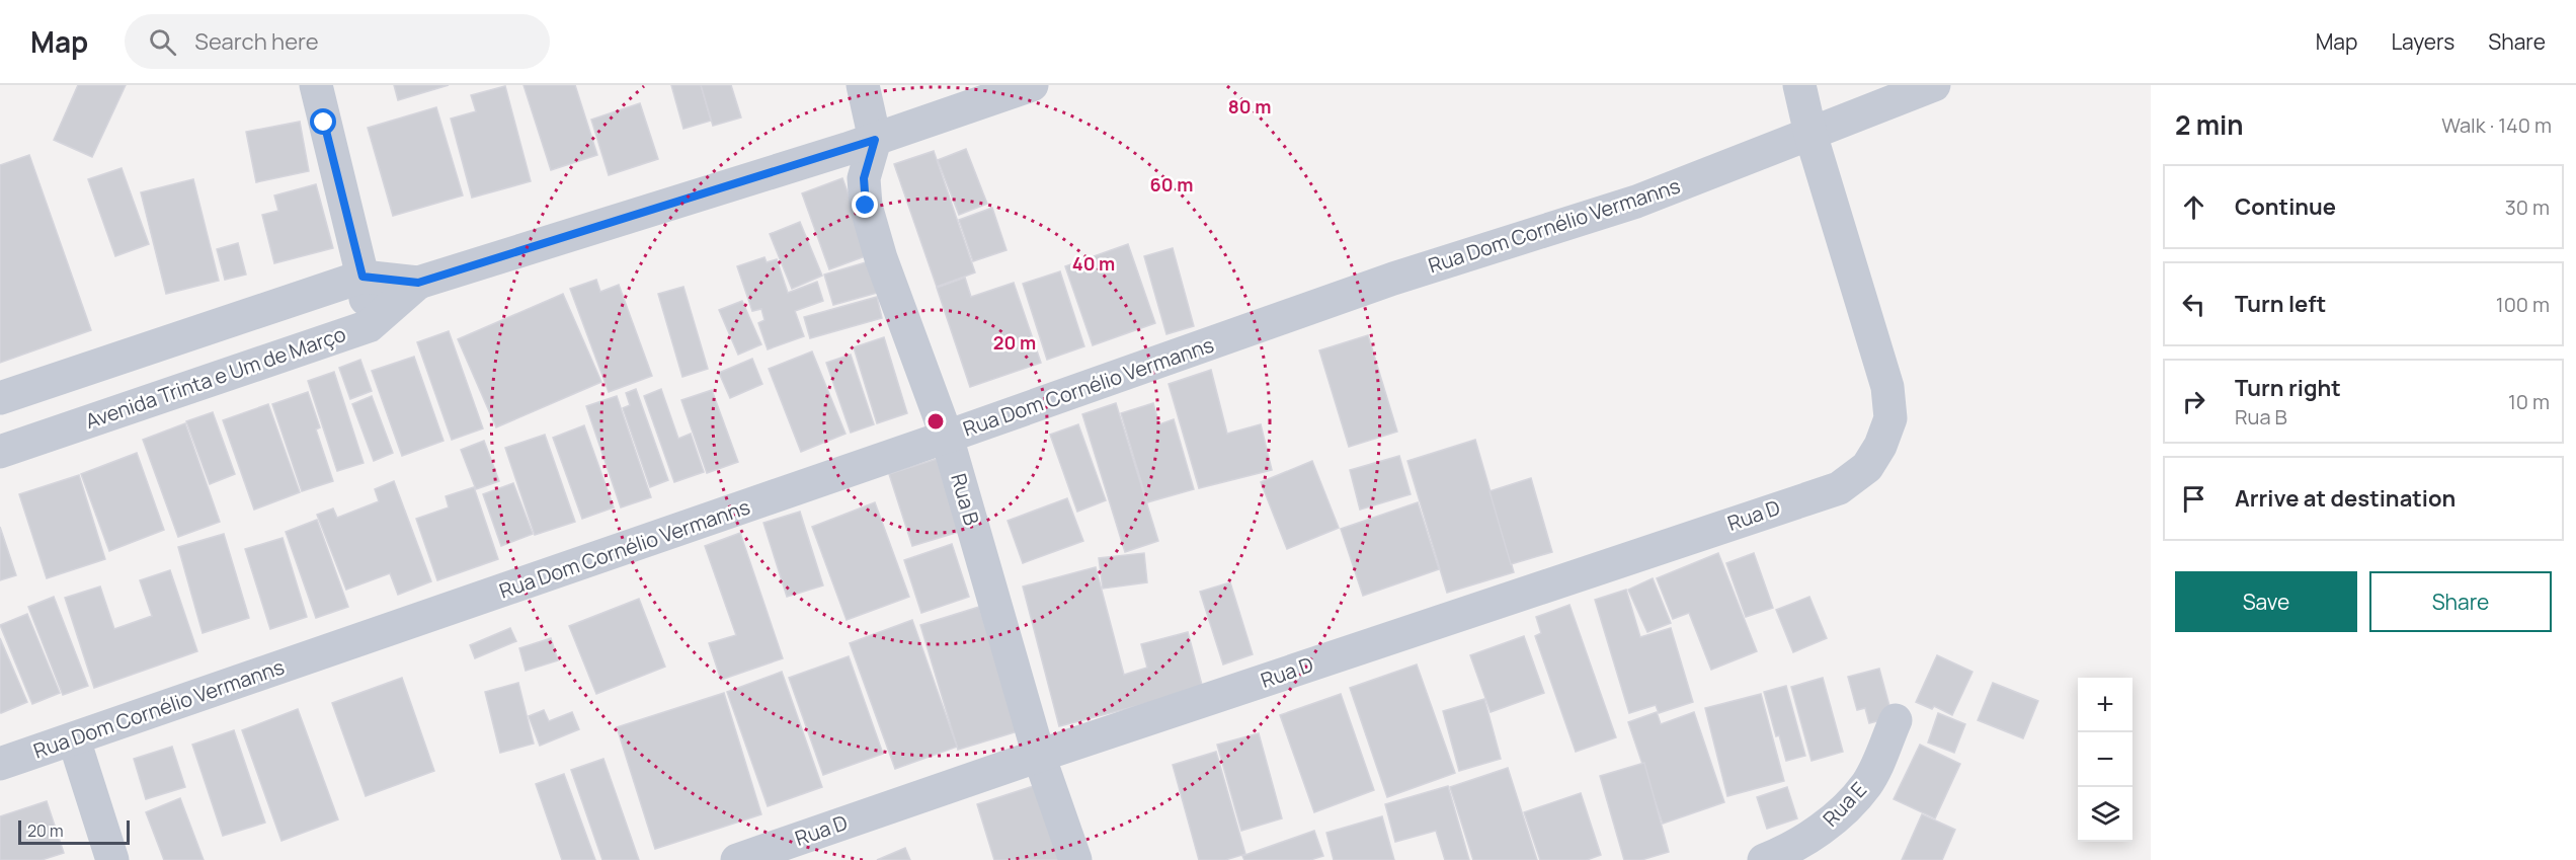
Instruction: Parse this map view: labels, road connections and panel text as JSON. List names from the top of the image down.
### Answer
{
  "streets": {
    "street": [
      "Rua Dom Cornélio Vermanns",
      "Avenida Trinta e Um de Março",
      "Rua B",
      "Rua D",
      "Rua E"
    ]
  },
  "crossings": [
    ["Rua Dom Cornélio Vermanns", "Rua B"],
    ["Rua Dom Cornélio Vermanns", "Rua D"],
    ["Avenida Trinta e Um de Março", "Rua B"],
    ["Rua B", "Rua D"]
  ],
  "scale_bar": "20 m",
  "page": {
    "header": "Map",
    "search": "Search here",
    "nav": ["Map", "Layers", "Share"],
    "heading": ["2 min", "Walk · 140 m"],
    "list": [
      ["Continue", "30 m"],
      ["Turn left", "100 m"],
      ["Turn right", "Rua B", "10 m"],
      "Arrive at destination"
    ],
    "buttons": ["Save", "Share"],
    "map_buttons": ["+", "−"],
    "scale": "20 m"
  },
  "rings": [
    "80 m",
    "60 m",
    "40 m",
    "20 m"
  ]
}
